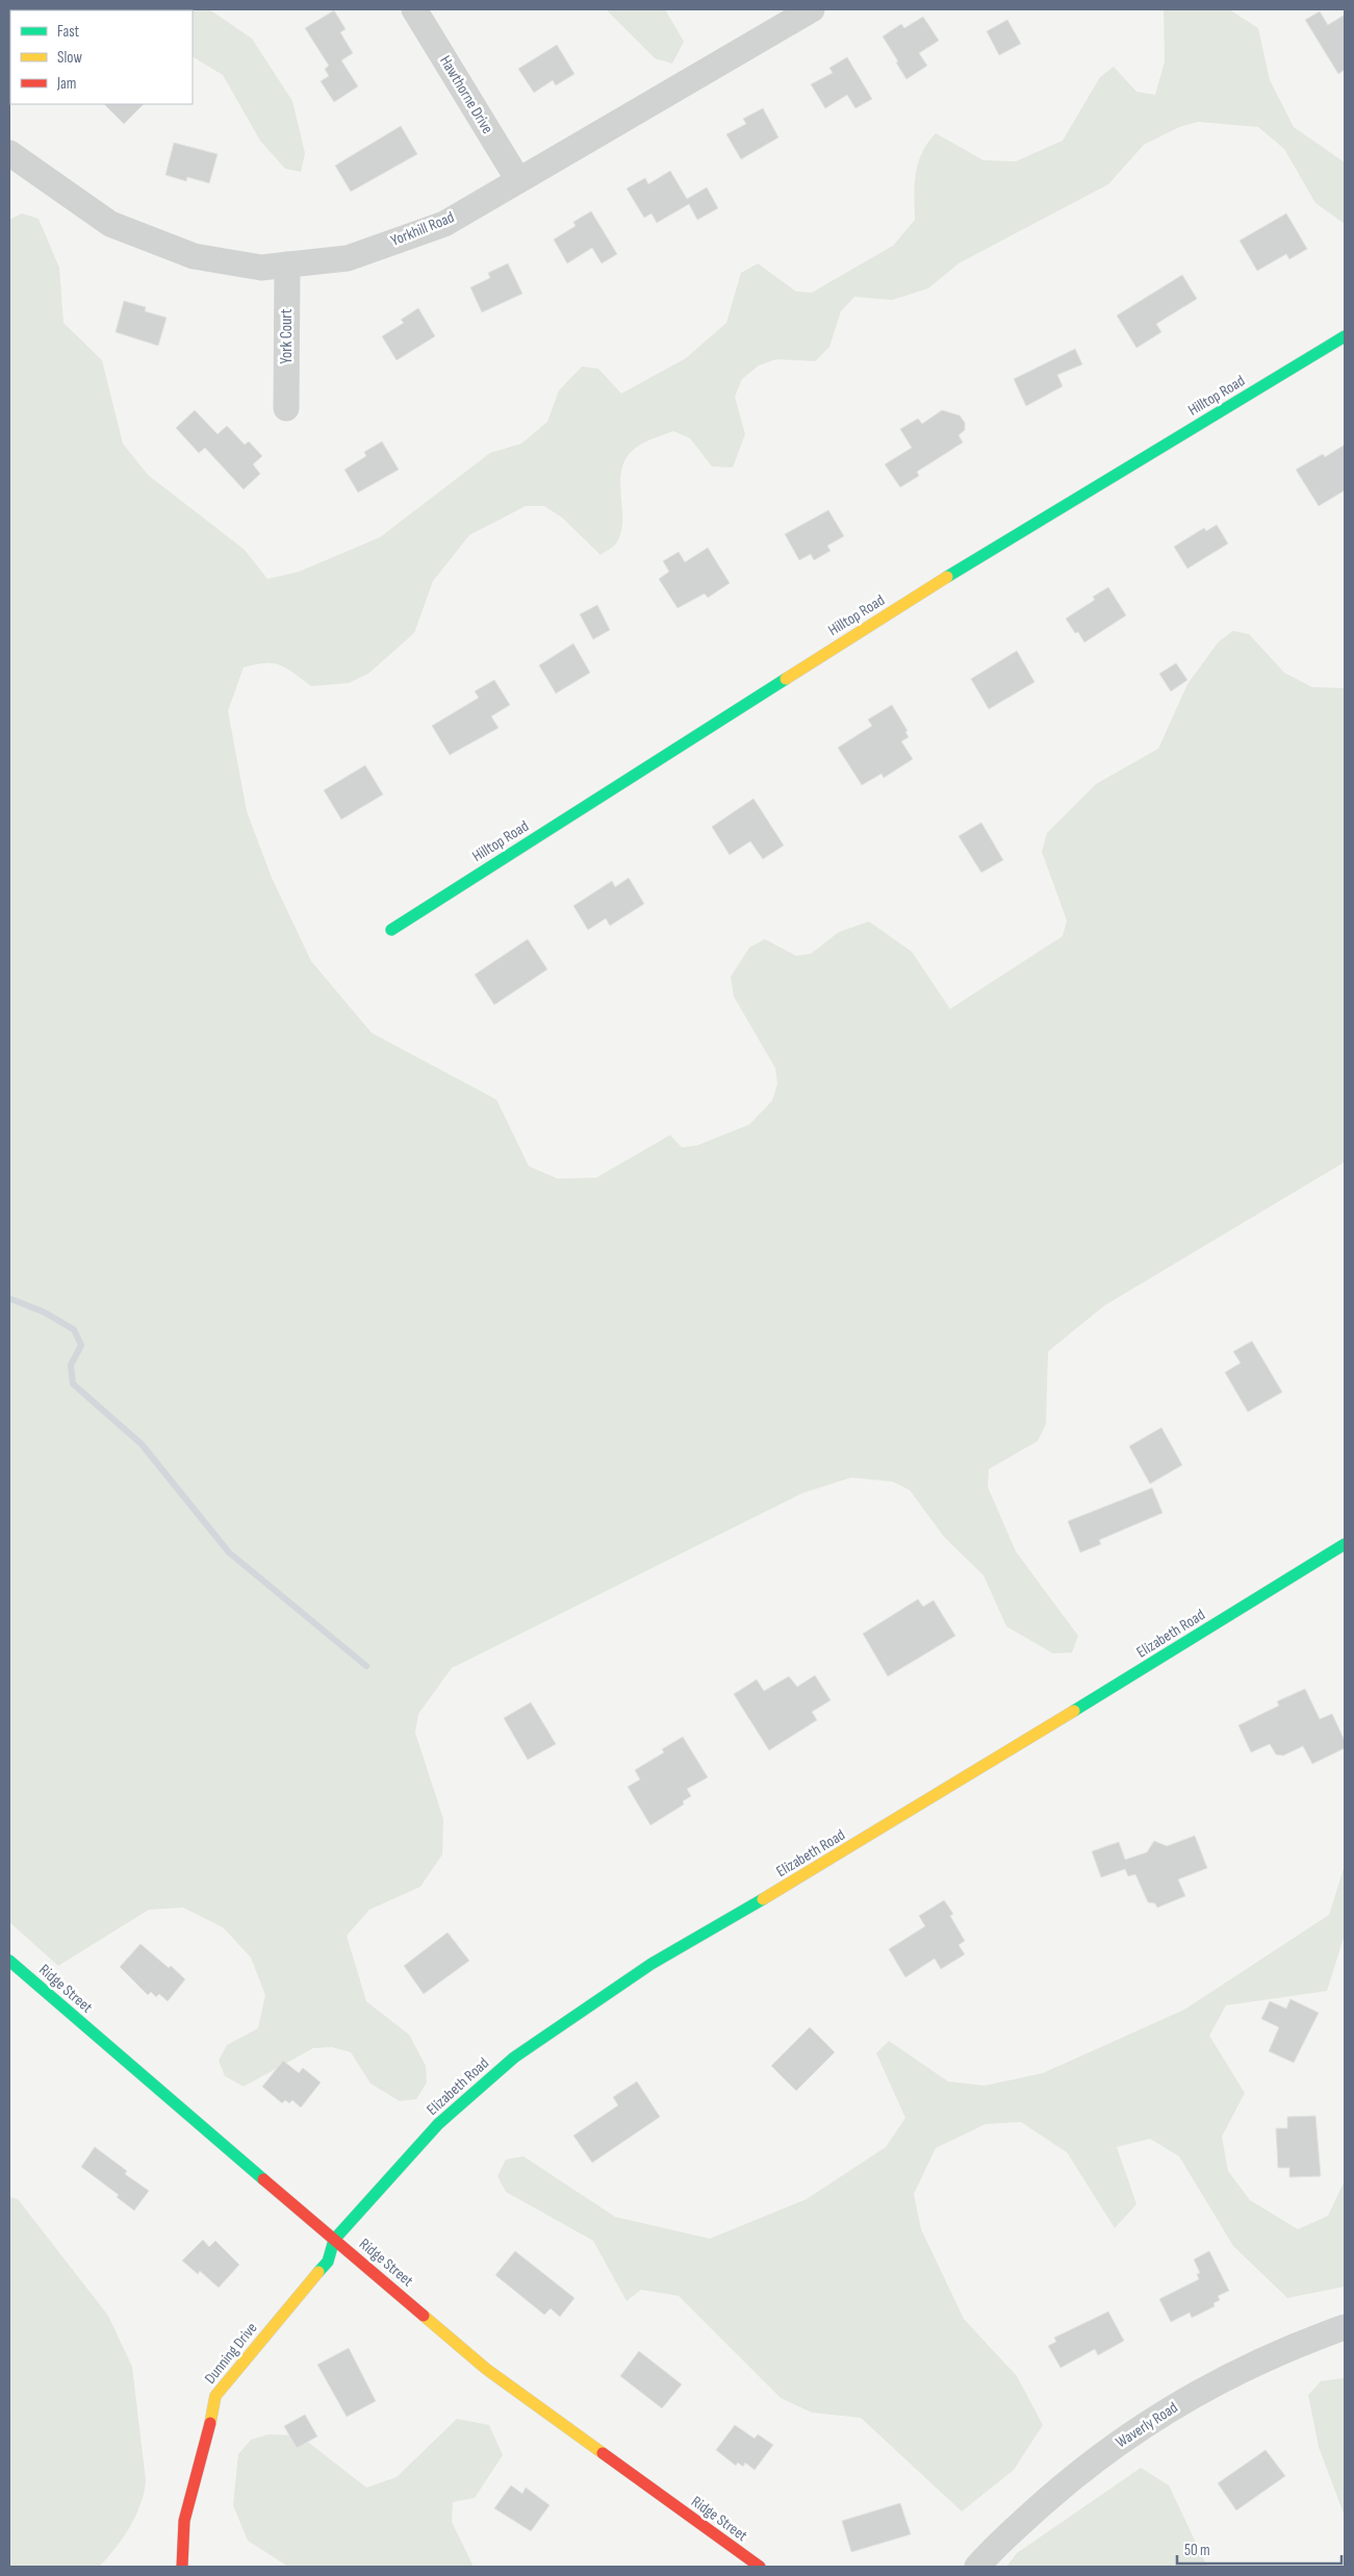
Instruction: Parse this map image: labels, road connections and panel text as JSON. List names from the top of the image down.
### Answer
{
  "streets": {
    "street": [
      "Hawthorne Drive",
      "Yorkhill Road",
      "York Court",
      "Hilltop Road",
      "Elizabeth Road",
      "Ridge Street",
      "Dunning Drive",
      "Waverly Road"
    ]
  },
  "crossings": [
    ["Hawthorne Drive", "Yorkhill Road"],
    ["Yorkhill Road", "York Court"],
    ["Elizabeth Road", "Ridge Street"],
    ["Elizabeth Road", "Dunning Drive"],
    ["Ridge Street", "Dunning Drive"]
  ],
  "legend": ["Fast", "Slow", "Jam"],
  "scale_bar": "50 m"
}
